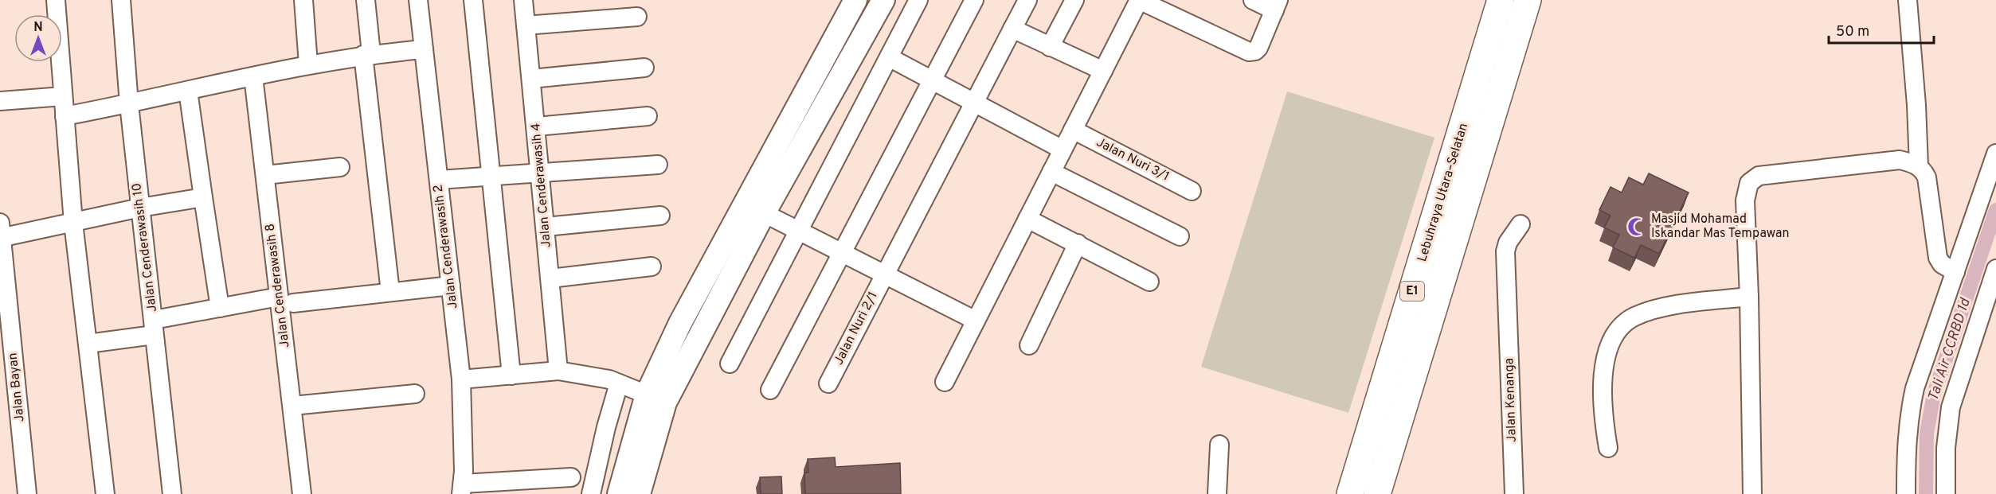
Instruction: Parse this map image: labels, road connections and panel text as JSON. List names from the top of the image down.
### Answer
{
  "streets": {
    "highway": ["Lebuhraya Utara–Selatan", "E1"],
    "street": [
      "Jalan Nuri 3/1",
      "Jalan Cenderawasih 4",
      "Jalan Cenderawasih 2",
      "Jalan Cenderawasih 10",
      "Jalan Cenderawasih 8",
      "Jalan Nuri 2/1",
      "Jalan Bayan",
      "Jalan Kenanga"
    ]
  },
  "water": ["Tali Air CCRBD 1d"],
  "places": {
    "mosque": ["Masjid Mohamad Iskandar Mas Tempawan"]
  },
  "scale_bar": "50 m",
  "north": "top"
}
